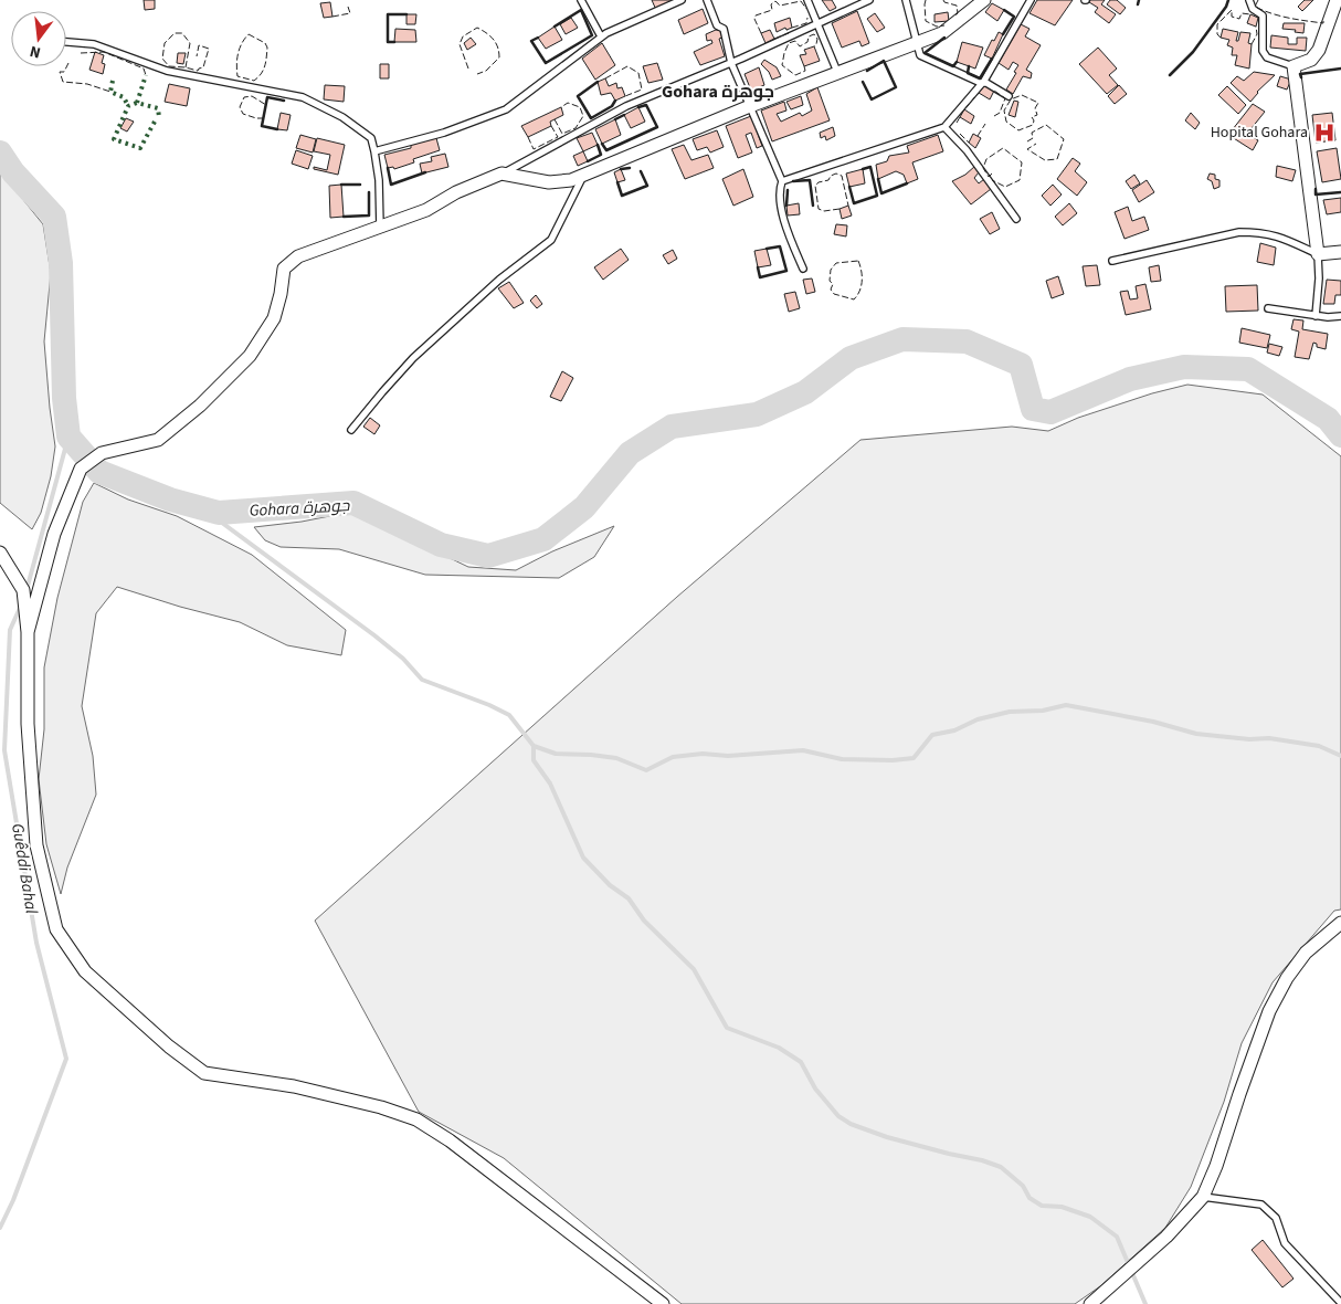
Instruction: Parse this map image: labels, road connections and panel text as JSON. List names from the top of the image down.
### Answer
{
  "districts": ["Gohara جوهرة"],
  "water": ["Gohara جوهرة", "Guêddi Bahal"],
  "places": {
    "hospital": ["Hopital Gohara"]
  },
  "north": "bottom"
}
